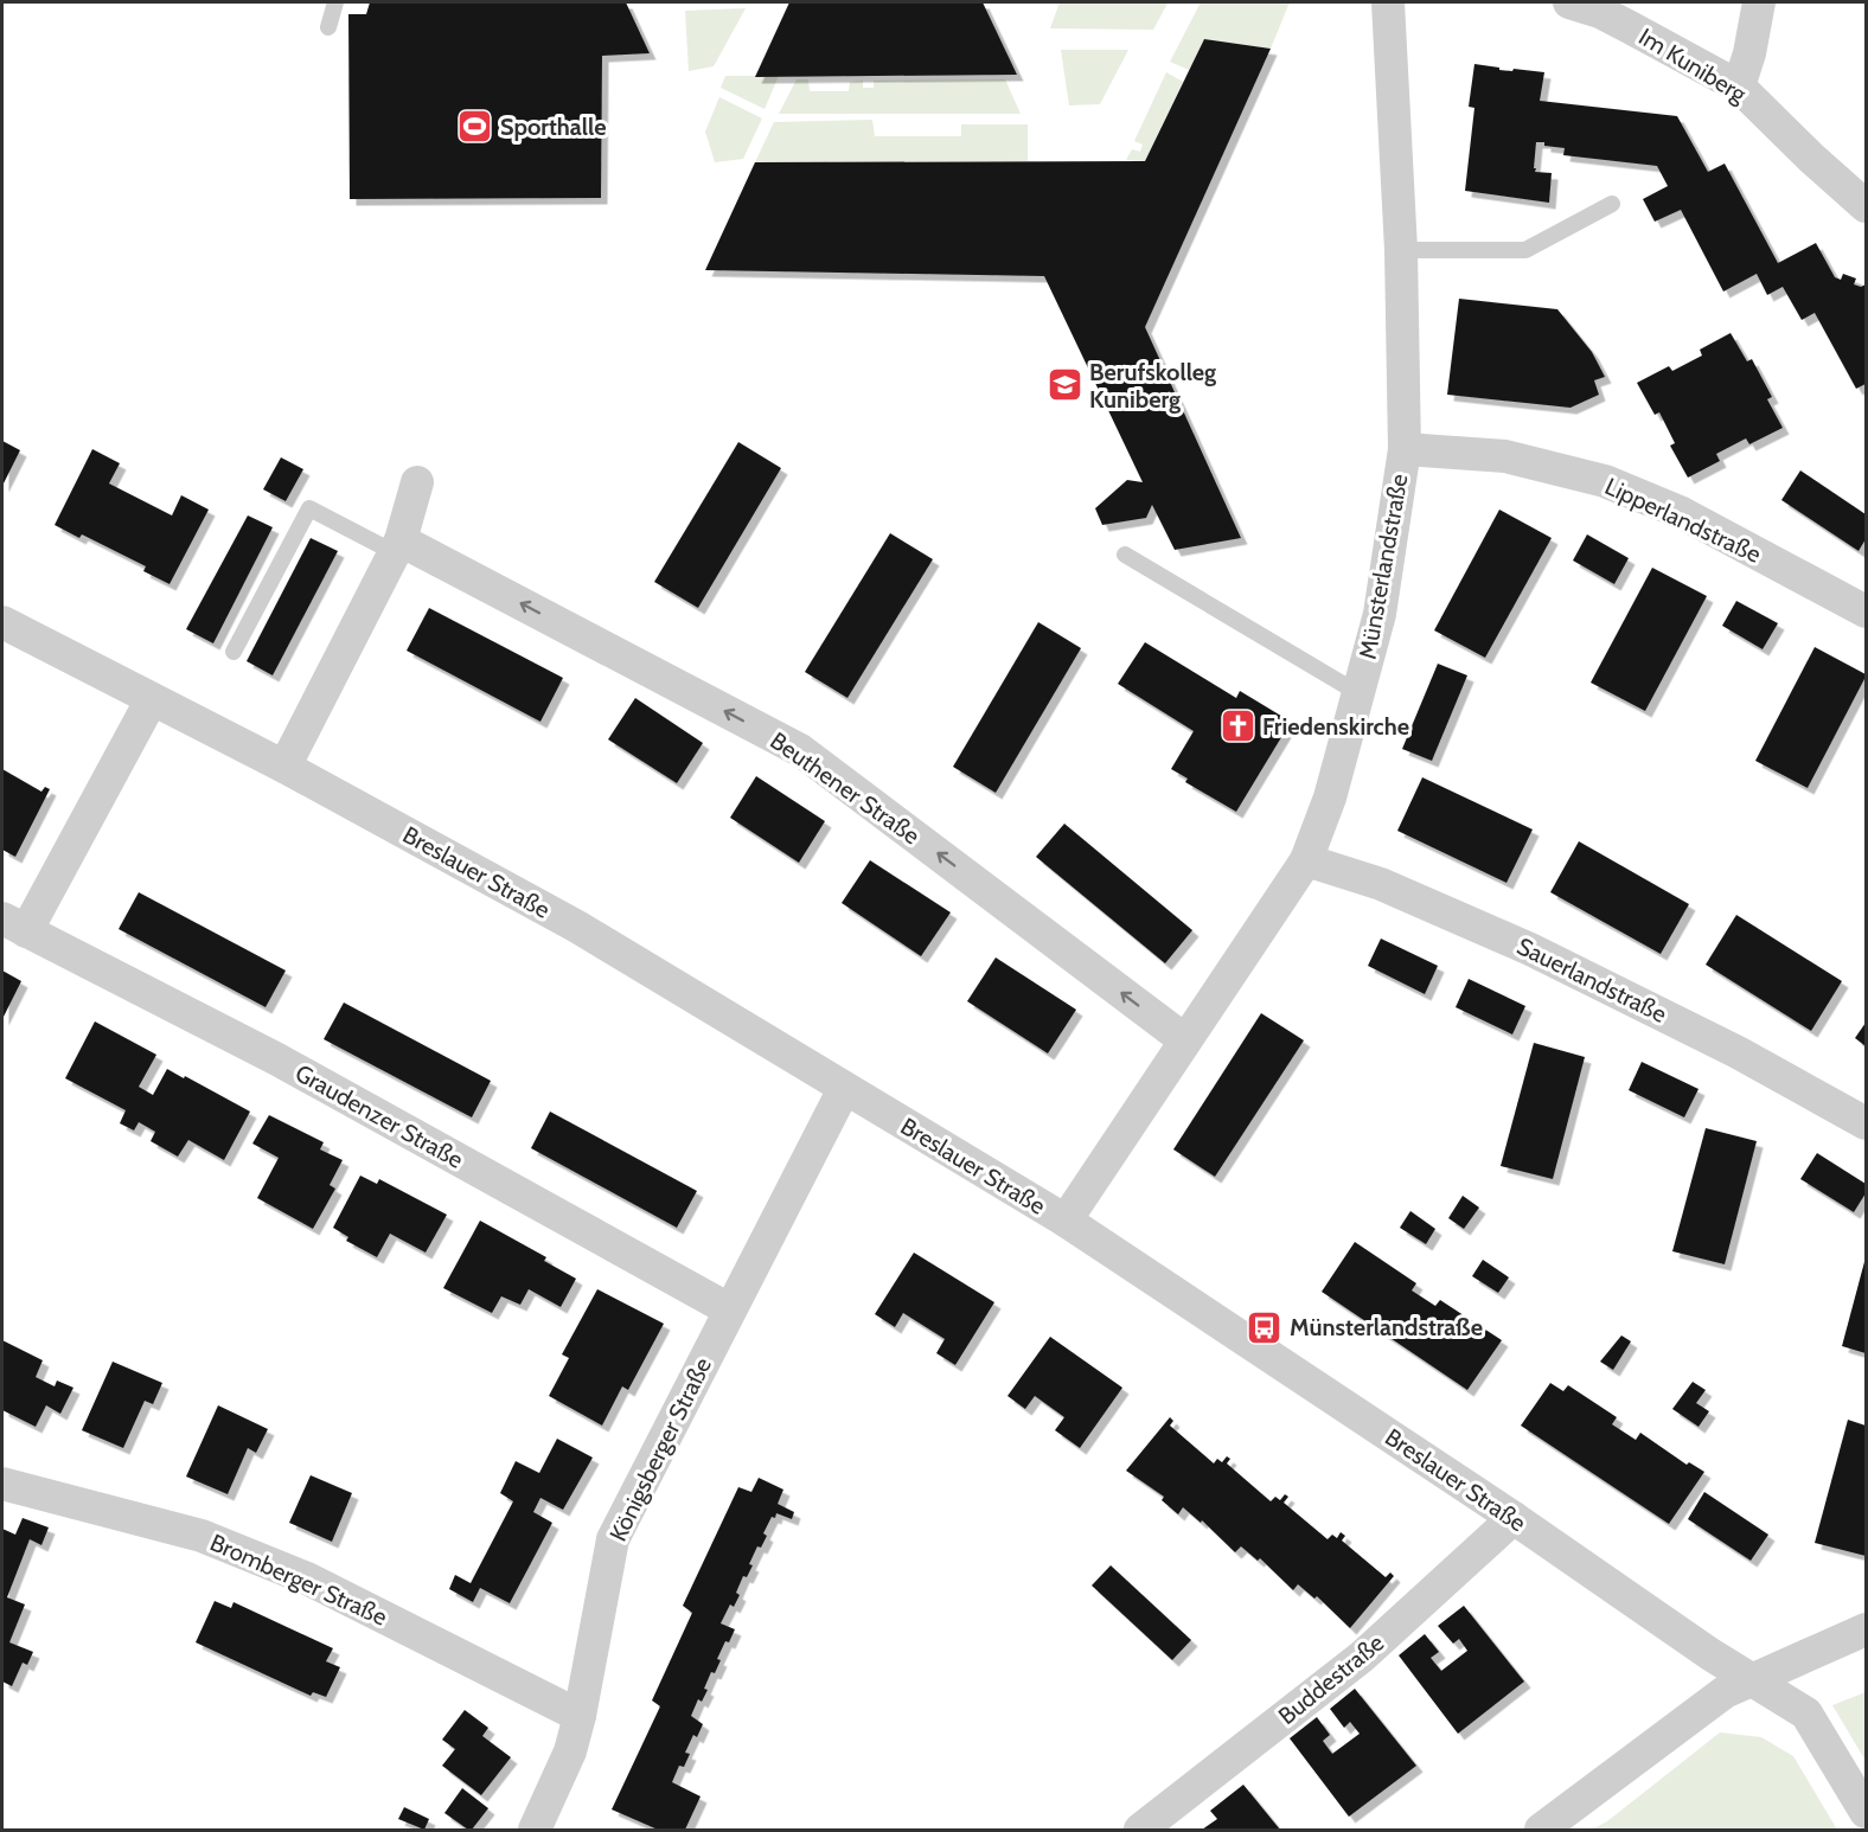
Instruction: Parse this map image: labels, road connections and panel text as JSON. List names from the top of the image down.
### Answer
{
  "streets": {
    "street": [
      "Im Kuniberg",
      "Lipperlandstraße",
      "Münsterlandstraße",
      "Beuthener Straße",
      "Breslauer Straße",
      "Sauerlandstraße",
      "Graudenzer Straße",
      "Königsberger Straße",
      "Bromberger Straße",
      "Buddestraße"
    ]
  },
  "crossings": [
    ["Lipperlandstraße", "Münsterlandstraße"],
    ["Münsterlandstraße", "Beuthener Straße"],
    ["Münsterlandstraße", "Breslauer Straße"],
    ["Münsterlandstraße", "Sauerlandstraße"],
    ["Breslauer Straße", "Graudenzer Straße"],
    ["Breslauer Straße", "Königsberger Straße"],
    ["Breslauer Straße", "Buddestraße"],
    ["Graudenzer Straße", "Königsberger Straße"],
    ["Königsberger Straße", "Bromberger Straße"]
  ],
  "one_way": ["Beuthener Straße"],
  "places": {
    "sports": ["Sporthalle"],
    "school or university": ["Berufskolleg Kuniberg"],
    "church": ["Friedenskirche"],
    "bus stop": ["Münsterlandstraße"]
  }
}
